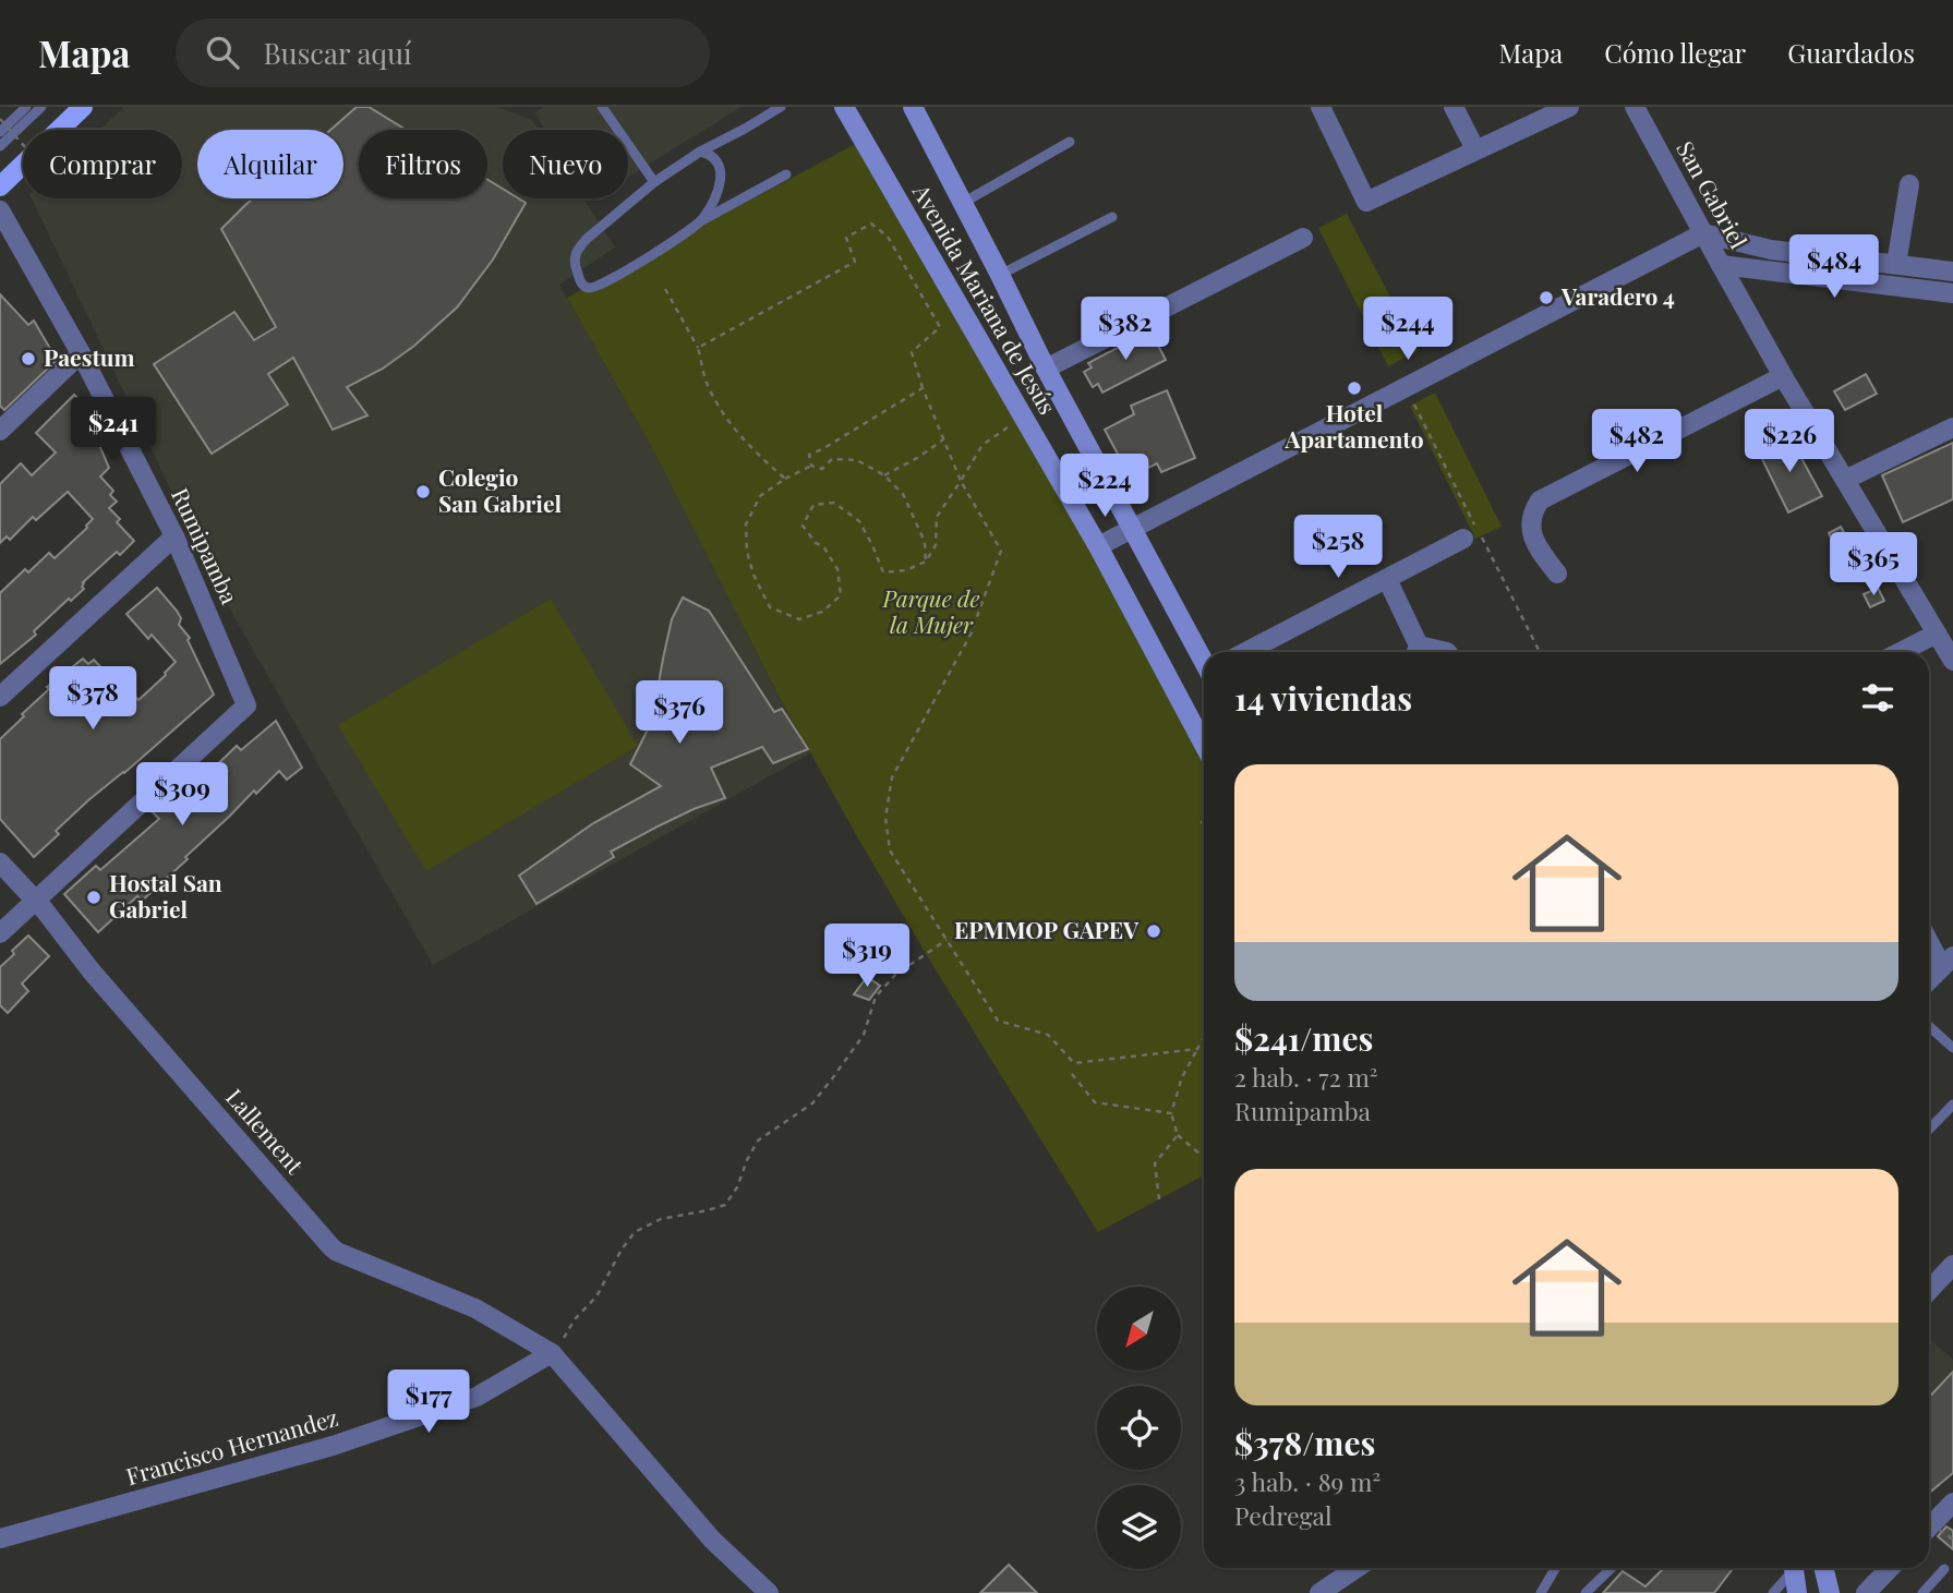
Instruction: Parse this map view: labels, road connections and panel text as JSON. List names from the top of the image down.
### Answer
{
  "streets": {
    "main road": ["Avenida Mariana de Jesús"],
    "street": [
      "San Gabriel",
      "Rumipamba",
      "Lallement",
      "Francisco Hernandez"
    ]
  },
  "crossings": [
    ["Rumipamba", "Lallement"],
    ["Lallement", "Francisco Hernandez"]
  ],
  "parks": ["Parque de la Mujer"],
  "places": [
    "Varadero 4",
    "Paestum",
    "Hotel Apartamento",
    "Colegio San Gabriel",
    "Hostal San Gabriel",
    "EPMMOP GAPEV"
  ],
  "north": "bottom left",
  "page": {
    "header": "Mapa",
    "search": "Buscar aquí",
    "nav": ["Mapa", "Cómo llegar", "Guardados"],
    "chip": [
      "Comprar",
      "Alquilar",
      "Filtros",
      "Nuevo"
    ],
    "price": [
      "$484",
      "$382",
      "$244",
      "$241",
      "$482",
      "$226",
      "$224",
      "$258",
      "$365",
      "$378",
      "$376",
      "$309",
      "$319",
      "$177"
    ],
    "heading": "14 viviendas",
    "list": [
      {
        "name": "$241/mes",
        "note": "2 hab. · 72 m² · Rumipamba"
      },
      {
        "name": "$378/mes",
        "note": "3 hab. · 89 m² · Pedregal"
      }
    ]
  }
}
